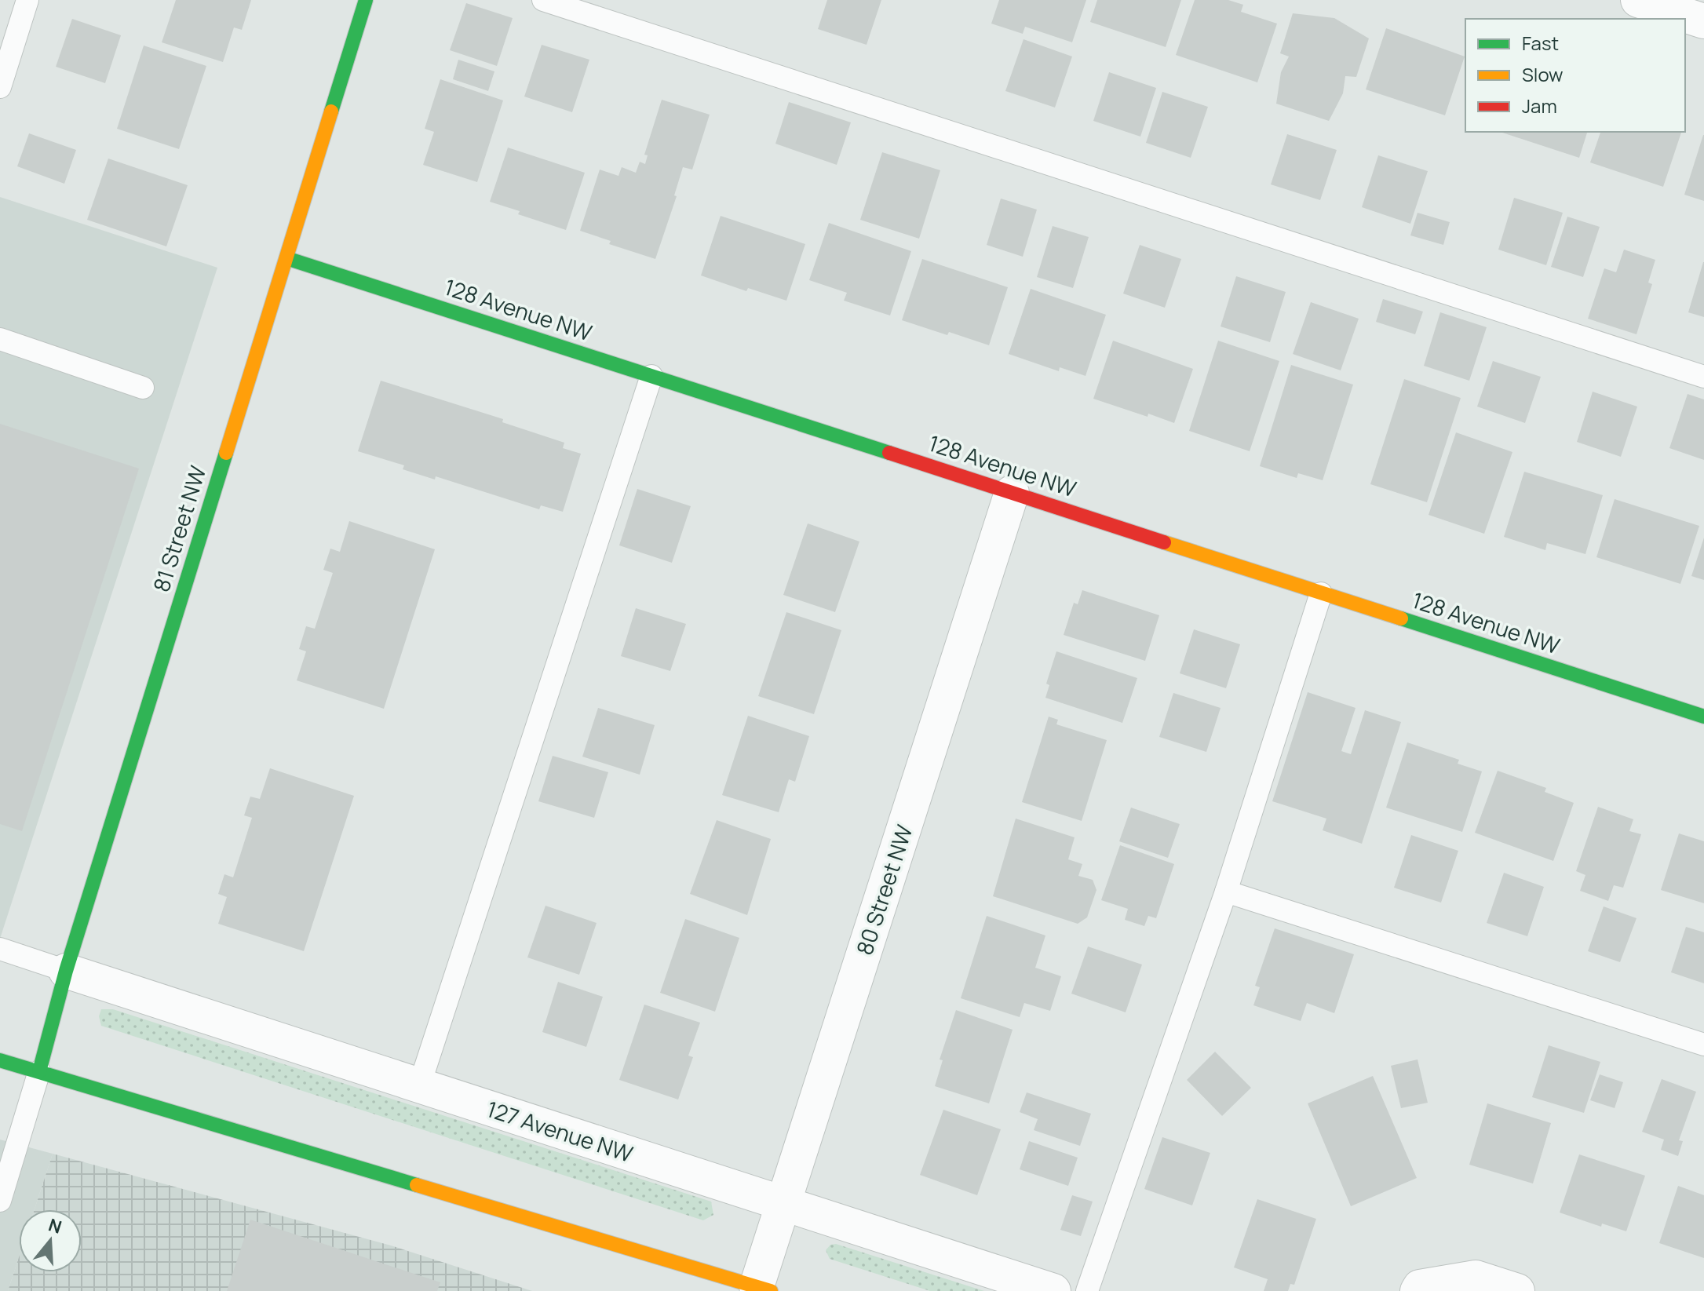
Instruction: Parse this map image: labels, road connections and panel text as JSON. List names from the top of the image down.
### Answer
{
  "streets": {
    "street": [
      "128 Avenue NW",
      "81 Street NW",
      "80 Street NW",
      "127 Avenue NW"
    ]
  },
  "crossings": [
    ["128 Avenue NW", "81 Street NW"],
    ["128 Avenue NW", "80 Street NW"],
    ["81 Street NW", "127 Avenue NW"],
    ["80 Street NW", "127 Avenue NW"]
  ],
  "legend": ["Fast", "Slow", "Jam"],
  "north": "top"
}
